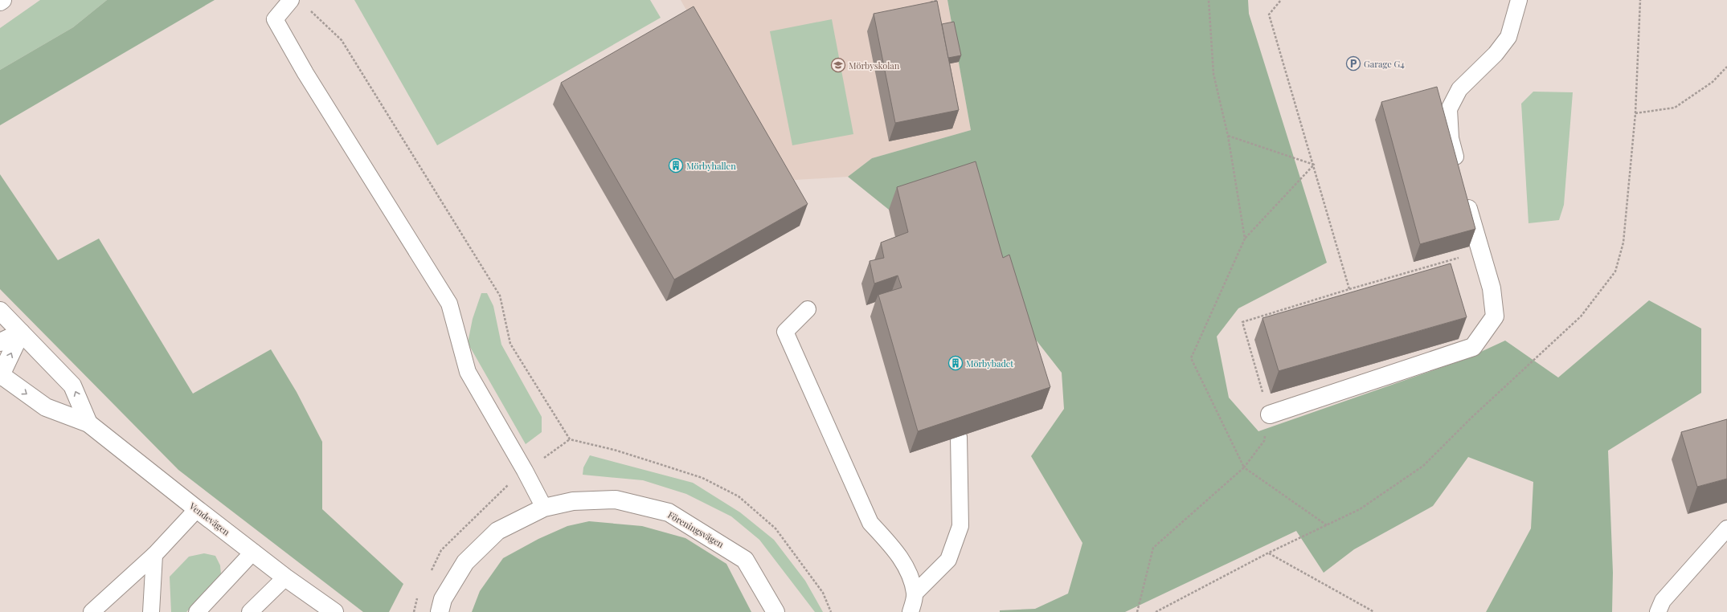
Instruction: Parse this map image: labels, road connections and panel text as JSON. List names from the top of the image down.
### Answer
{
  "streets": {
    "main road": ["Vendevägen", "Föreningsvägen"]
  },
  "places": {
    "parking": ["Garage G4"],
    "school or university": ["Mörbyskolan"],
    "building": ["Mörbyhallen", "Mörbybadet"]
  }
}
